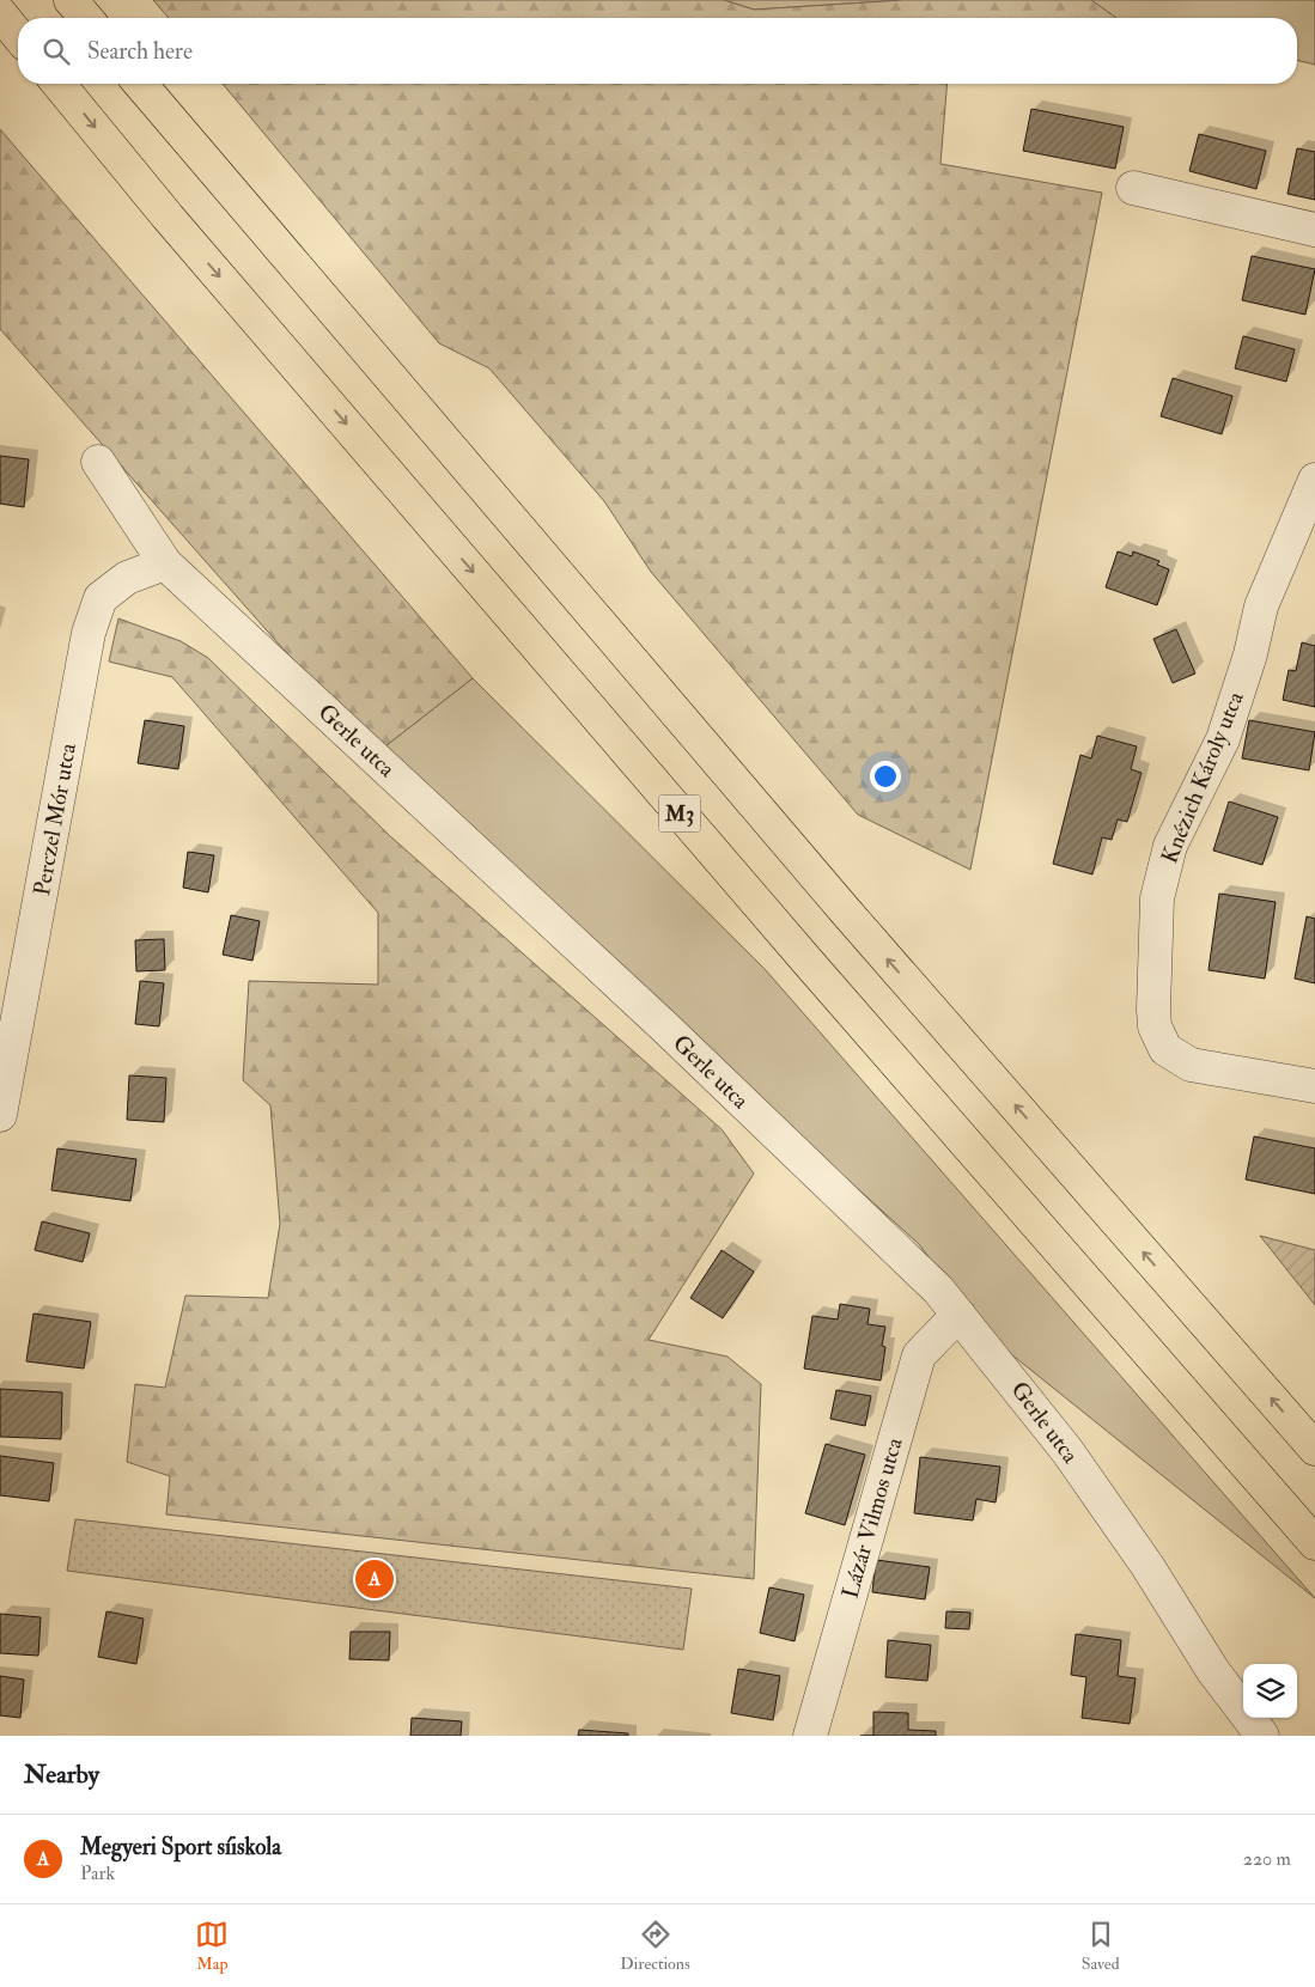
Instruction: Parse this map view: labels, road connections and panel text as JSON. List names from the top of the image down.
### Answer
{
  "streets": {
    "highway": ["M3"],
    "street": [
      "Gerle utca",
      "Knézich Károly utca",
      "Perczel Mór utca",
      "Lázár Vilmos utca"
    ]
  },
  "crossings": [
    ["Gerle utca", "Perczel Mór utca"],
    ["Gerle utca", "Lázár Vilmos utca"]
  ],
  "page": {
    "search": "Search here",
    "pins": "A",
    "heading": "Nearby",
    "list": [
      {
        "mark": "A",
        "name": "Megyeri Sport síiskola",
        "note": "Park",
        "value": "220 m"
      }
    ],
    "nav": ["Map", "Directions", "Saved"]
  }
}
